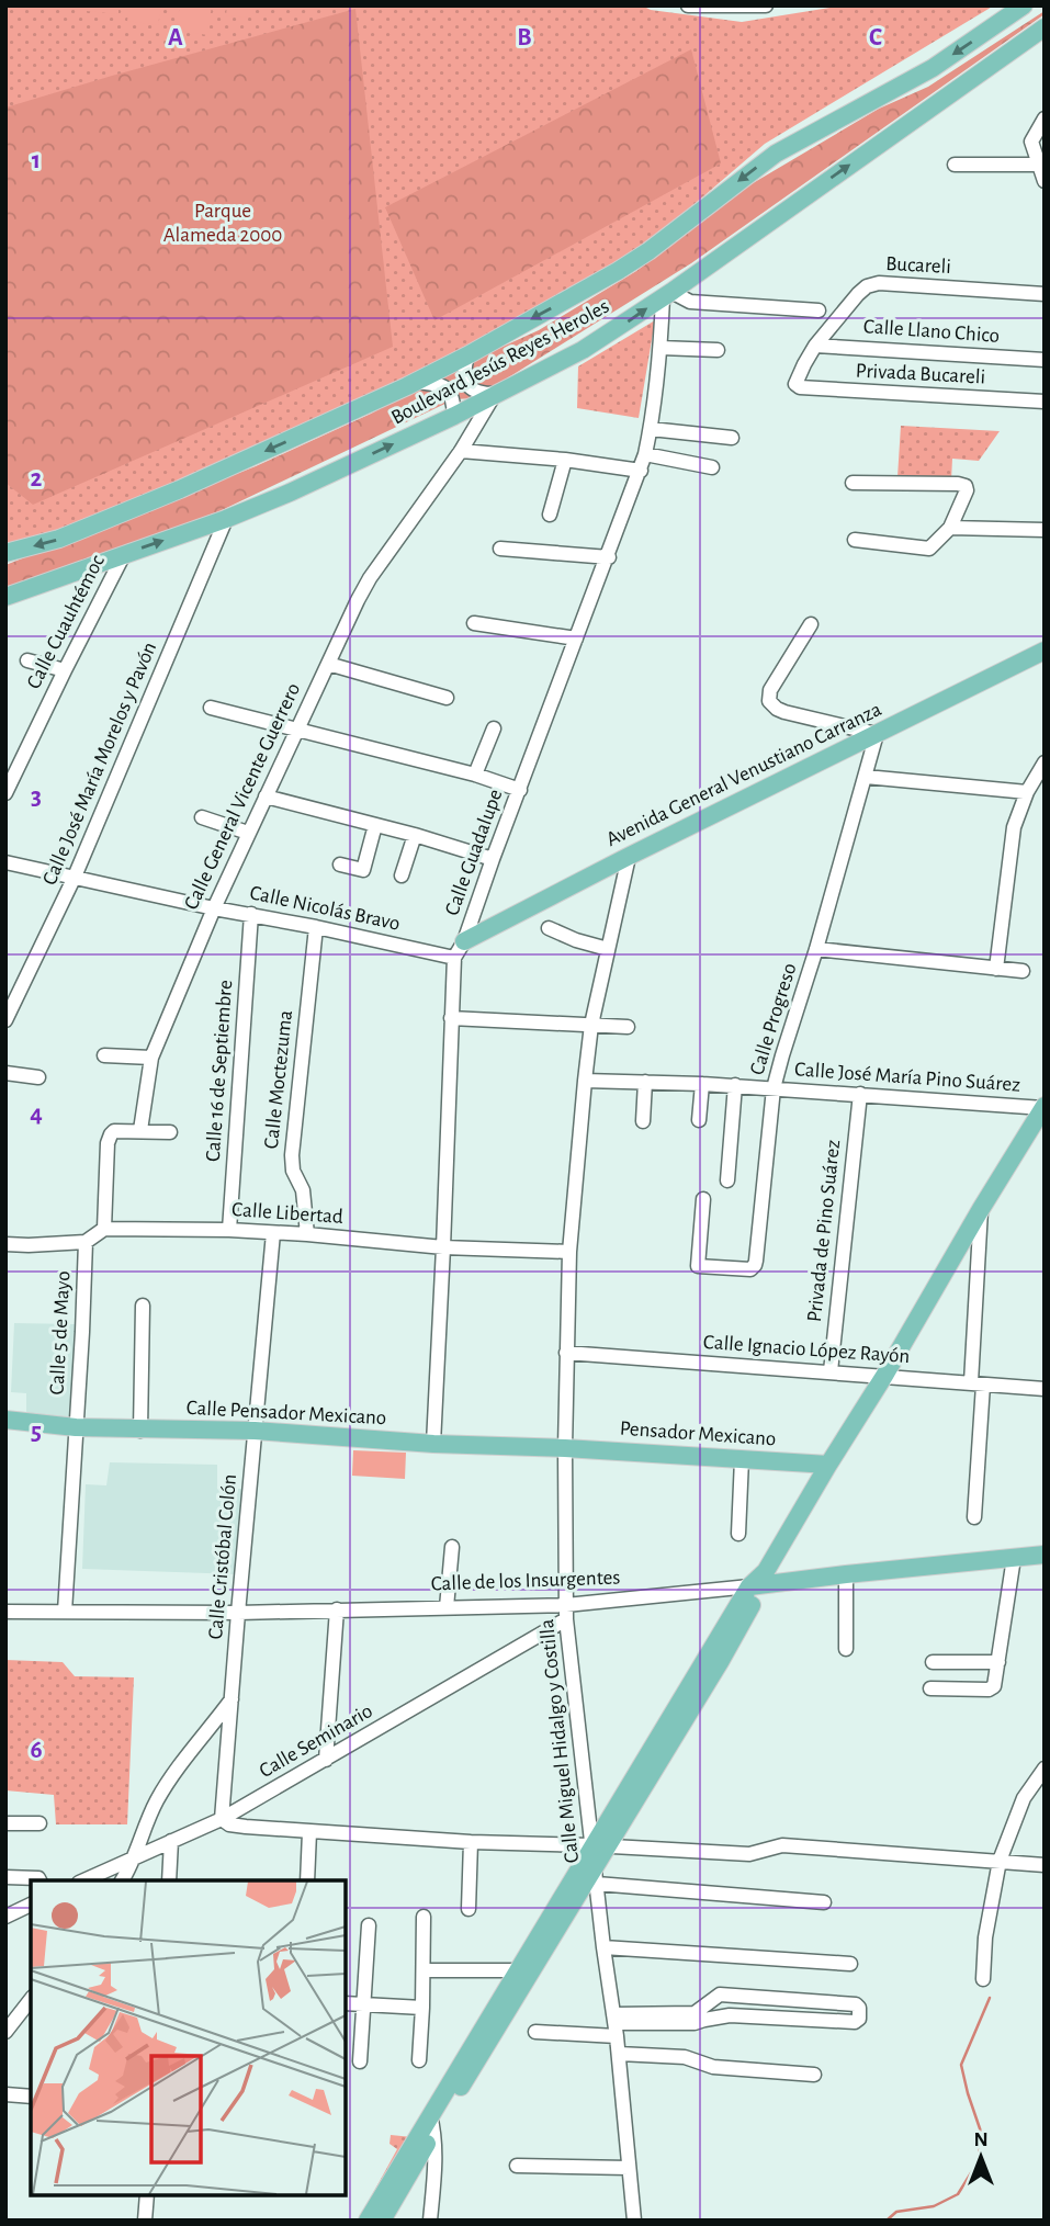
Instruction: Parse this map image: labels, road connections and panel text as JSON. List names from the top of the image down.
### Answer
{
  "streets": {
    "main road": [
      "Boulevard Jesús Reyes Heroles",
      "Avenida General Venustiano Carranza",
      "Calle Pensador Mexicano",
      "Pensador Mexicano",
      "Calle de los Insurgentes"
    ],
    "street": [
      "Bucareli",
      "Calle Llano Chico",
      "Privada Bucareli",
      "Calle Cuauhtémoc",
      "Calle José María Morelos y Pavón",
      "Calle General Vicente Guerrero",
      "Calle Guadalupe",
      "Calle Nicolás Bravo",
      "Calle Progreso",
      "Calle 16 de Septiembre",
      "Calle José María Pino Suárez",
      "Calle Moctezuma",
      "Calle Libertad",
      "Privada de Pino Suárez",
      "Calle 5 de Mayo",
      "Calle Ignacio López Rayón",
      "Calle Cristóbal Colón",
      "Calle Seminario",
      "Calle Miguel Hidalgo y Costilla"
    ]
  },
  "crossings": [
    ["Bucareli", "Calle Llano Chico"],
    ["Bucareli", "Privada Bucareli"],
    ["Boulevard Jesús Reyes Heroles", "Calle Cuauhtémoc"],
    ["Boulevard Jesús Reyes Heroles", "Calle José María Morelos y Pavón"],
    ["Boulevard Jesús Reyes Heroles", "Calle General Vicente Guerrero"],
    ["Boulevard Jesús Reyes Heroles", "Calle Guadalupe"],
    ["Calle José María Morelos y Pavón", "Calle Nicolás Bravo"],
    ["Avenida General Venustiano Carranza", "Calle Guadalupe"],
    ["Avenida General Venustiano Carranza", "Calle Progreso"],
    ["Avenida General Venustiano Carranza", "Calle Miguel Hidalgo y Costilla"],
    ["Calle General Vicente Guerrero", "Calle Nicolás Bravo"],
    ["Calle Guadalupe", "Calle Nicolás Bravo"],
    ["Calle Guadalupe", "Calle Libertad"],
    ["Calle Guadalupe", "Calle Pensador Mexicano"],
    ["Calle Nicolás Bravo", "Calle 16 de Septiembre"],
    ["Calle Nicolás Bravo", "Calle Moctezuma"],
    ["Calle Progreso", "Calle José María Pino Suárez"],
    ["Calle 16 de Septiembre", "Calle Libertad"],
    ["Calle José María Pino Suárez", "Privada de Pino Suárez"],
    ["Calle José María Pino Suárez", "Calle Miguel Hidalgo y Costilla"],
    ["Calle Moctezuma", "Calle Libertad"],
    ["Calle Libertad", "Calle Cristóbal Colón"],
    ["Calle Libertad", "Calle Miguel Hidalgo y Costilla"],
    ["Privada de Pino Suárez", "Calle Ignacio López Rayón"],
    ["Calle 5 de Mayo", "Calle Pensador Mexicano"],
    ["Calle 5 de Mayo", "Calle de los Insurgentes"],
    ["Calle Ignacio López Rayón", "Calle Miguel Hidalgo y Costilla"],
    ["Calle Pensador Mexicano", "Pensador Mexicano"],
    ["Calle Pensador Mexicano", "Calle Cristóbal Colón"],
    ["Calle Pensador Mexicano", "Calle Miguel Hidalgo y Costilla"],
    ["Pensador Mexicano", "Calle Miguel Hidalgo y Costilla"],
    ["Calle Cristóbal Colón", "Calle de los Insurgentes"],
    ["Calle Cristóbal Colón", "Calle Seminario"],
    ["Calle de los Insurgentes", "Calle Seminario"],
    ["Calle de los Insurgentes", "Calle Miguel Hidalgo y Costilla"],
    ["Calle Seminario", "Calle Miguel Hidalgo y Costilla"]
  ],
  "parks": ["Parque Alameda 2000"],
  "north": "top",
  "grid": {
    "columns": ["A", "B", "C"],
    "rows": [
      "1",
      "2",
      "3",
      "4",
      "5",
      "6"
    ]
  }
}
